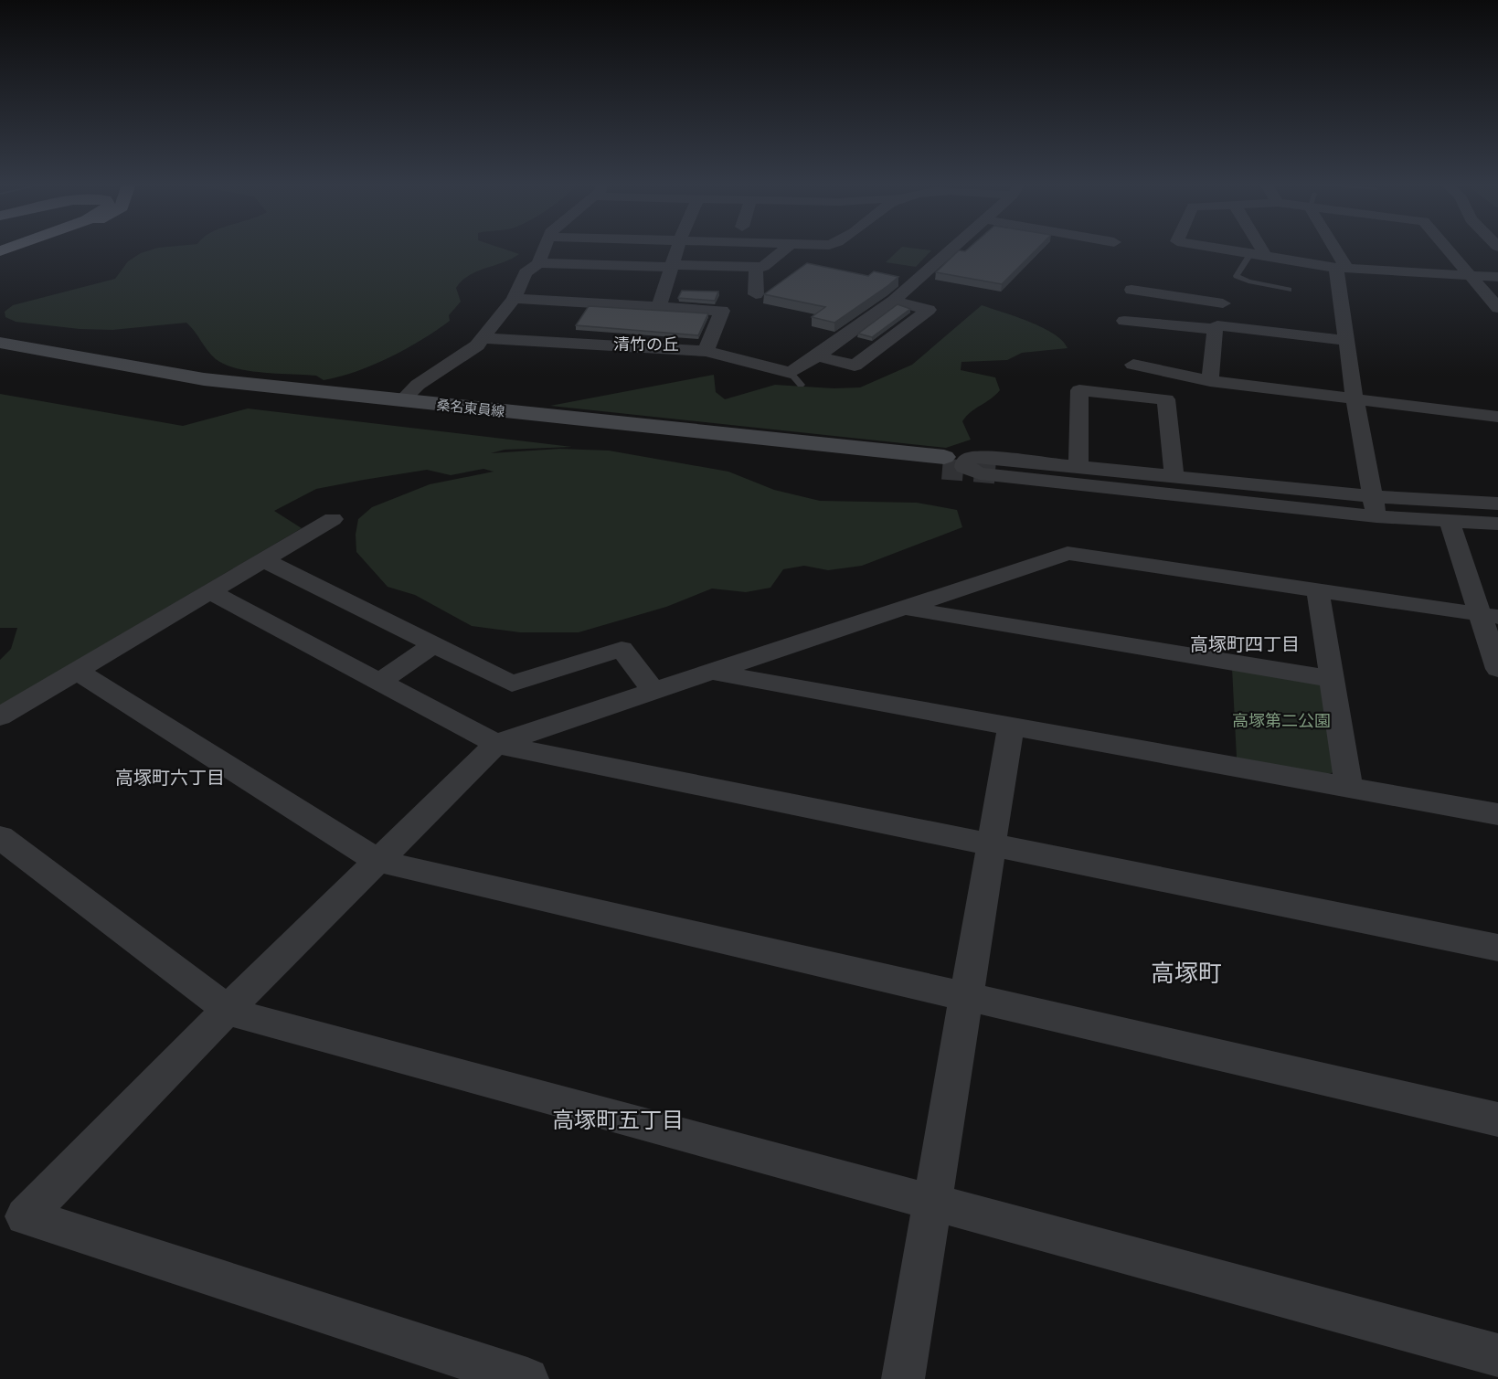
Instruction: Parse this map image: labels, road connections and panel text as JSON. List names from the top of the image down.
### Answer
{
  "streets": {
    "main road": ["桑名東員線"]
  },
  "districts": [
    "清竹の丘",
    "高塚町四丁目",
    "高塚町六丁目",
    "高塚町",
    "高塚町五丁目"
  ],
  "parks": ["高塚第二公園"]
}
